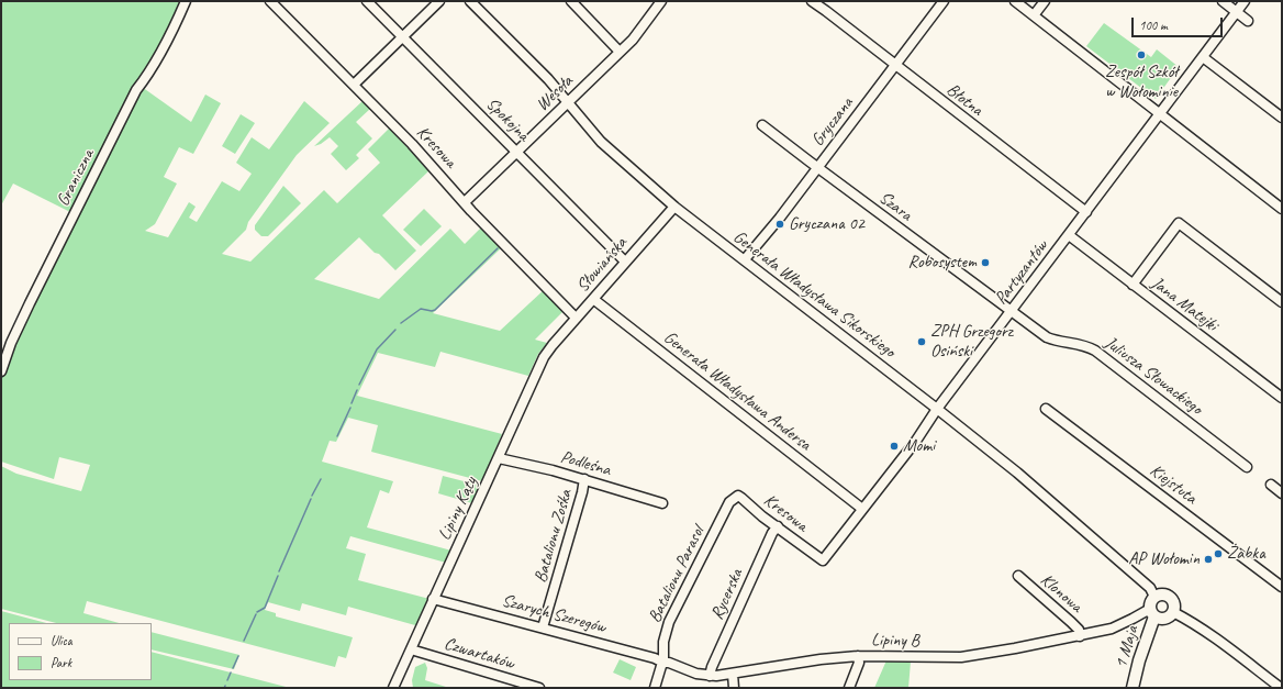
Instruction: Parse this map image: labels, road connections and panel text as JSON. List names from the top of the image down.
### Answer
{
  "streets": {
    "main road": ["1 Maja"],
    "street": [
      "Wesoła",
      "Błotna",
      "Spokojna",
      "Gryczana",
      "Kresowa",
      "Graniczna",
      "Szara",
      "Słowiańska",
      "Partyzantów",
      "Generała Władysława Sikorskiego",
      "Jana Matejki",
      "Juliusza Słowackiego",
      "Generała Władysława Andersa",
      "Podleśna",
      "Kiejstuta",
      "Lipiny Kąty",
      "Batalionu Zośka",
      "Batalionu Parasol",
      "Klonowa",
      "Rycerska",
      "Szarych Szeregów",
      "Lipiny B",
      "Czwartaków"
    ]
  },
  "crossings": [
    ["Wesoła", "Spokojna"],
    ["Wesoła", "Kresowa"],
    ["Wesoła", "Generała Władysława Sikorskiego"],
    ["Błotna", "Gryczana"],
    ["Błotna", "Partyzantów"],
    ["Spokojna", "Słowiańska"],
    ["Gryczana", "Szara"],
    ["Gryczana", "Generała Władysława Sikorskiego"],
    ["Kresowa", "Słowiańska"],
    ["Kresowa", "Partyzantów"],
    ["Kresowa", "Batalionu Parasol"],
    ["Kresowa", "Rycerska"],
    ["Szara", "Partyzantów"],
    ["Szara", "Juliusza Słowackiego"],
    ["Słowiańska", "Generała Władysława Sikorskiego"],
    ["Słowiańska", "Generała Władysława Andersa"],
    ["Słowiańska", "Lipiny Kąty"],
    ["Partyzantów", "Generała Władysława Sikorskiego"],
    ["Partyzantów", "Jana Matejki"],
    ["Partyzantów", "Juliusza Słowackiego"],
    ["Partyzantów", "Generała Władysława Andersa"],
    ["Generała Władysława Sikorskiego", "Lipiny B"],
    ["Generała Władysława Sikorskiego", "1 Maja"],
    ["Podleśna", "Lipiny Kąty"],
    ["Podleśna", "Batalionu Zośka"],
    ["Lipiny Kąty", "Szarych Szeregów"],
    ["Lipiny Kąty", "Czwartaków"],
    ["Batalionu Zośka", "Szarych Szeregów"],
    ["Batalionu Parasol", "Szarych Szeregów"],
    ["Batalionu Parasol", "Lipiny B"],
    ["Klonowa", "Lipiny B"],
    ["Rycerska", "Lipiny B"],
    ["Szarych Szeregów", "Lipiny B"],
    ["Lipiny B", "1 Maja"]
  ],
  "places": [
    "Zespół Szkół w Wołominie",
    "Gryczana 02",
    "Robosystem",
    "ZPH Grzegorz Osiński",
    "Momi",
    "Żabka",
    "AP Wołomin"
  ],
  "legend": ["Ulica", "Park"],
  "scale_bar": "100 m"
}
